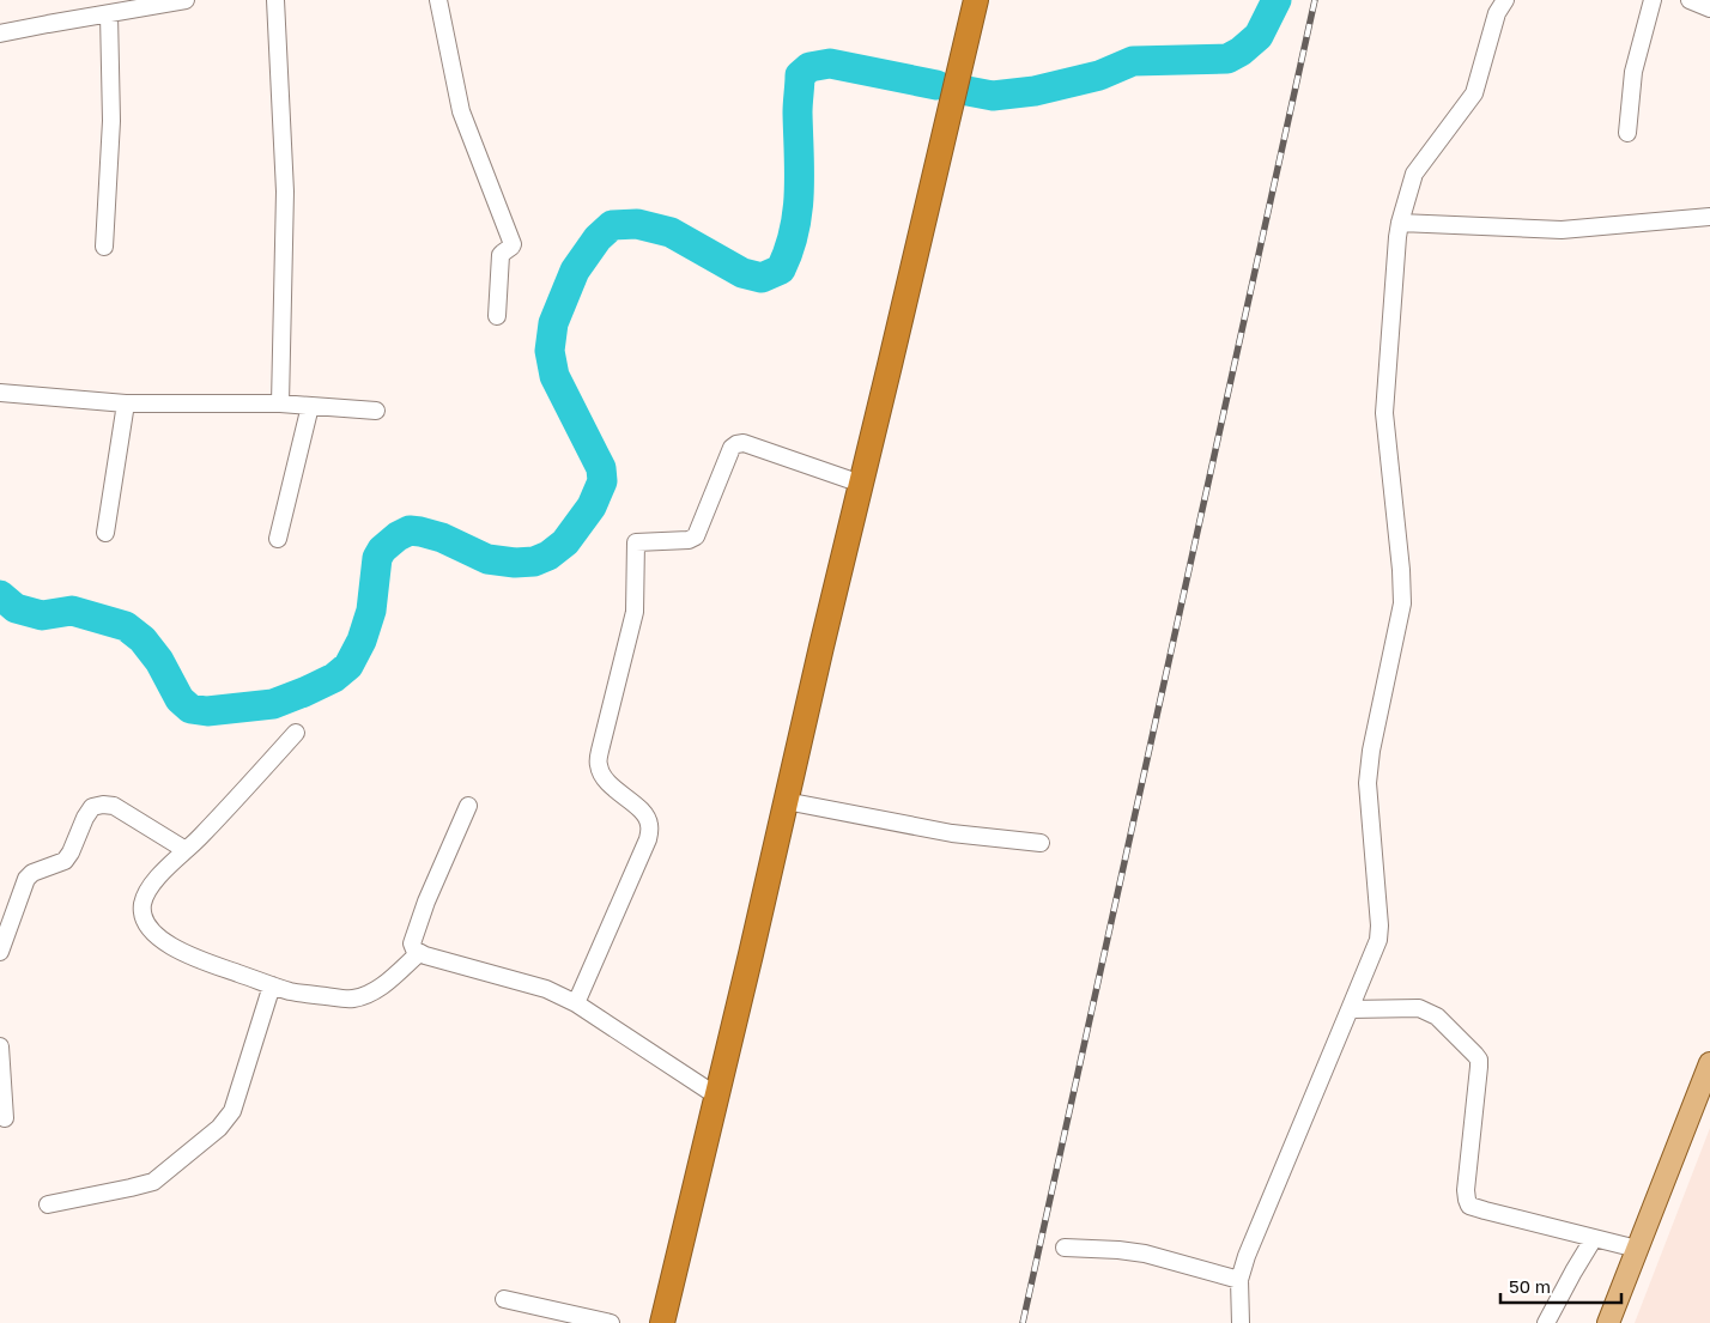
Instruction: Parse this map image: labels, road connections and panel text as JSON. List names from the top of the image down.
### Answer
{
  "scale_bar": "50 m"
}
